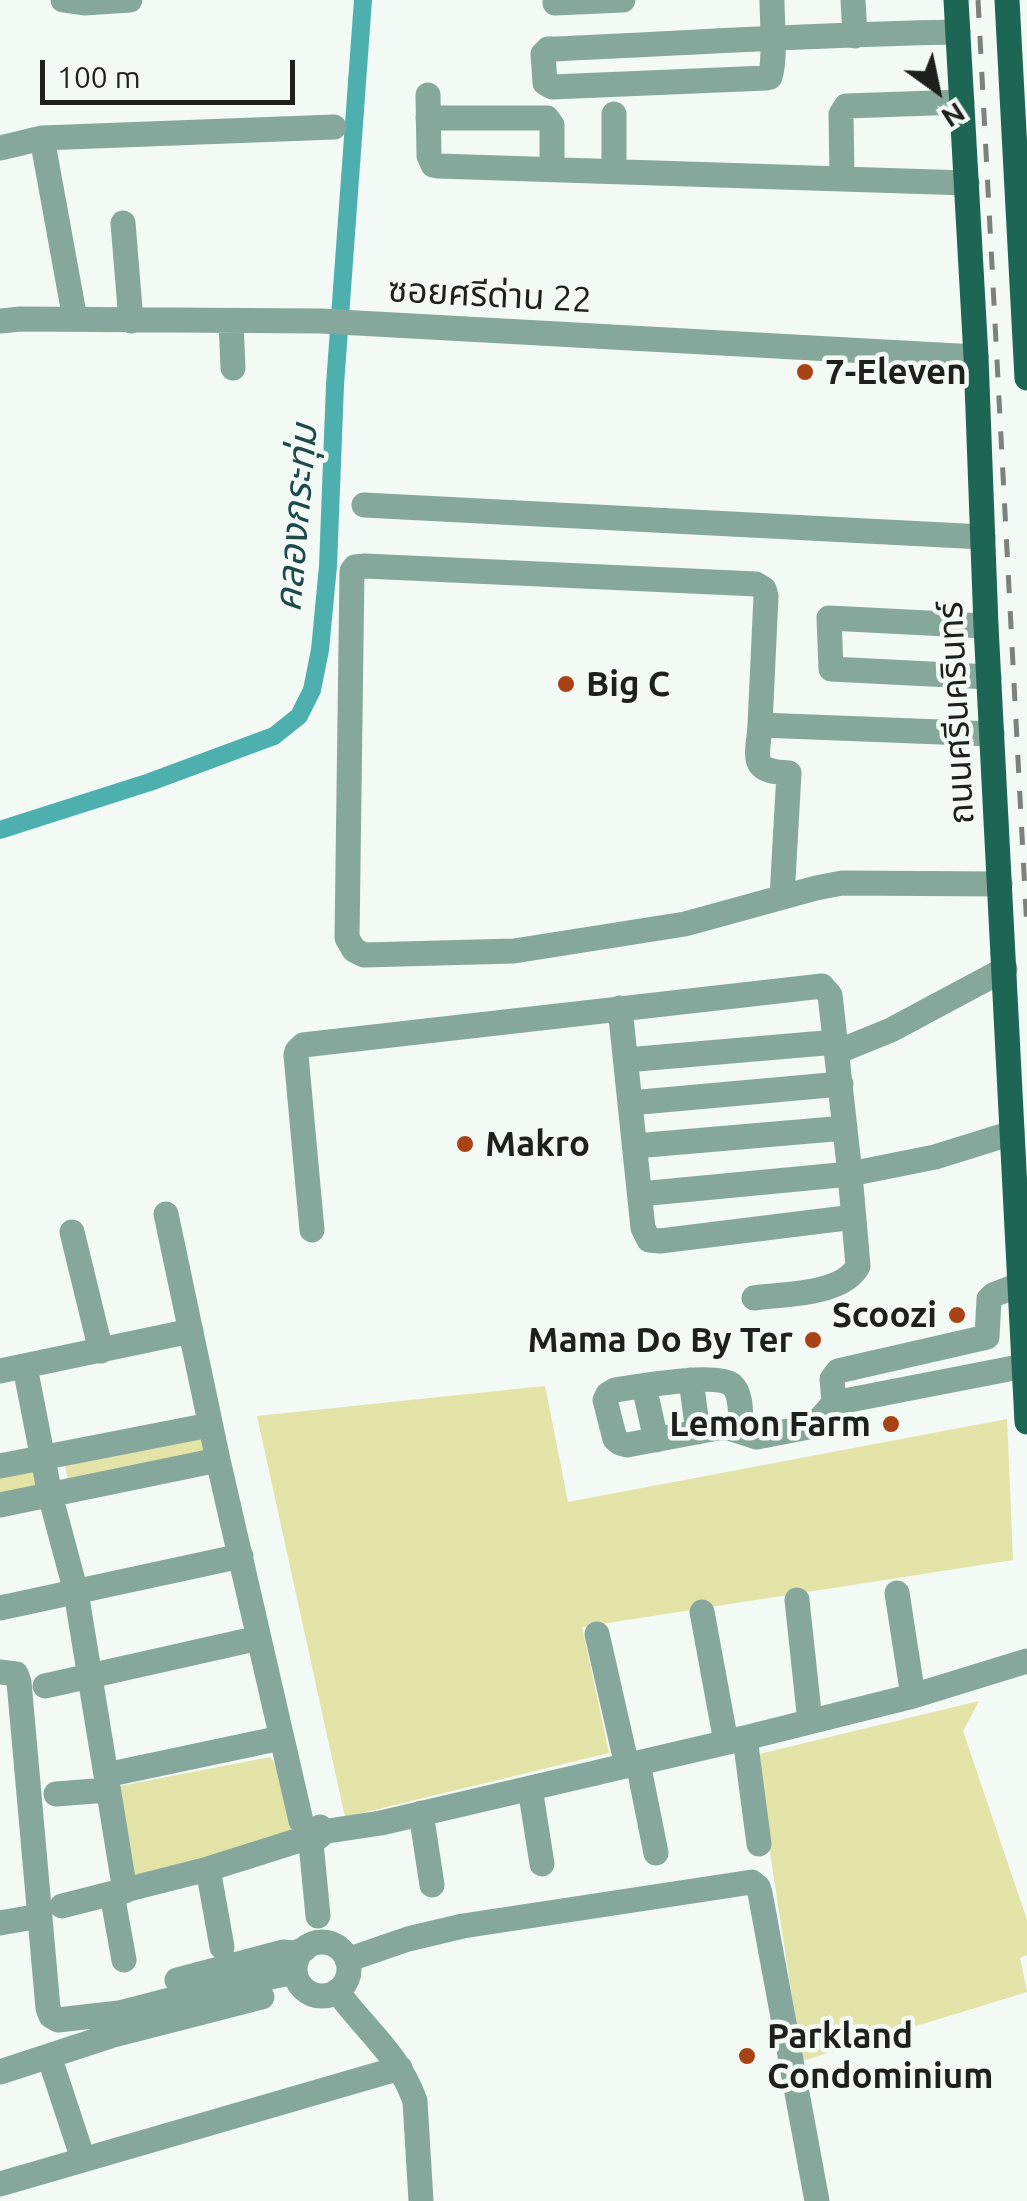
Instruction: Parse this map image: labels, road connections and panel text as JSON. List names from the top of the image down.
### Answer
{
  "streets": {
    "main road": ["ถนนศรีนครินทร์"],
    "street": ["ซอยศรีด่าน 22"]
  },
  "crossings": [
    ["ซอยศรีด่าน 22", "ถนนศรีนครินทร์"]
  ],
  "water": ["คลองกระทุ่ม"],
  "places": [
    "7-Eleven",
    "Big C",
    "Makro",
    "Scoozi",
    "Mama Do By Ter",
    "Lemon Farm",
    "Parkland Condominium"
  ],
  "scale_bar": "100 m",
  "north": "bottom right"
}
